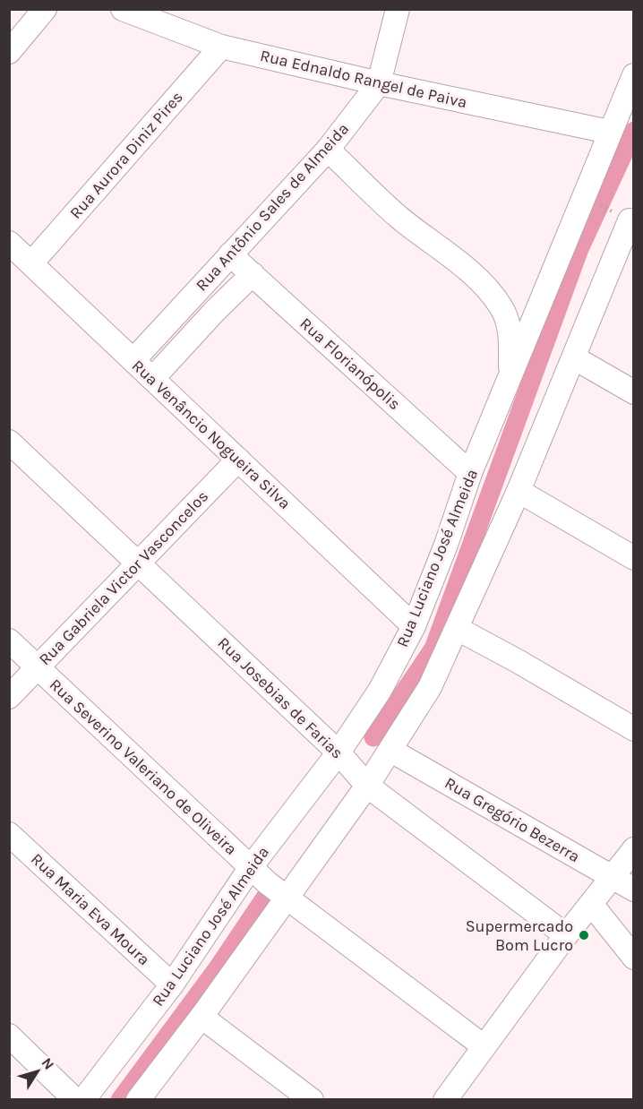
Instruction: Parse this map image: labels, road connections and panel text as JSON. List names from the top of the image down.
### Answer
{
  "streets": {
    "street": [
      "Rua Ednaldo Rangel de Paiva",
      "Rua Aurora Diniz Pires",
      "Rua Antônio Sales de Almeida",
      "Rua Florianópolis",
      "Rua Venâncio Nogueira Silva",
      "Rua Luciano José Almeida",
      "Rua Gabriela Victor Vasconcelos",
      "Rua Josebias de Farias",
      "Rua Severino Valeriano de Oliveira",
      "Rua Gregório Bezerra",
      "Rua Maria Eva Moura"
    ]
  },
  "crossings": [
    ["Rua Ednaldo Rangel de Paiva", "Rua Aurora Diniz Pires"],
    ["Rua Ednaldo Rangel de Paiva", "Rua Antônio Sales de Almeida"],
    ["Rua Ednaldo Rangel de Paiva", "Rua Luciano José Almeida"],
    ["Rua Aurora Diniz Pires", "Rua Venâncio Nogueira Silva"],
    ["Rua Antônio Sales de Almeida", "Rua Florianópolis"],
    ["Rua Antônio Sales de Almeida", "Rua Venâncio Nogueira Silva"],
    ["Rua Florianópolis", "Rua Luciano José Almeida"],
    ["Rua Venâncio Nogueira Silva", "Rua Luciano José Almeida"],
    ["Rua Venâncio Nogueira Silva", "Rua Gabriela Victor Vasconcelos"],
    ["Rua Luciano José Almeida", "Rua Josebias de Farias"],
    ["Rua Luciano José Almeida", "Rua Severino Valeriano de Oliveira"],
    ["Rua Luciano José Almeida", "Rua Maria Eva Moura"],
    ["Rua Gabriela Victor Vasconcelos", "Rua Josebias de Farias"],
    ["Rua Gabriela Victor Vasconcelos", "Rua Severino Valeriano de Oliveira"]
  ],
  "places": ["Supermercado Bom Lucro"],
  "north": "top right"
}
